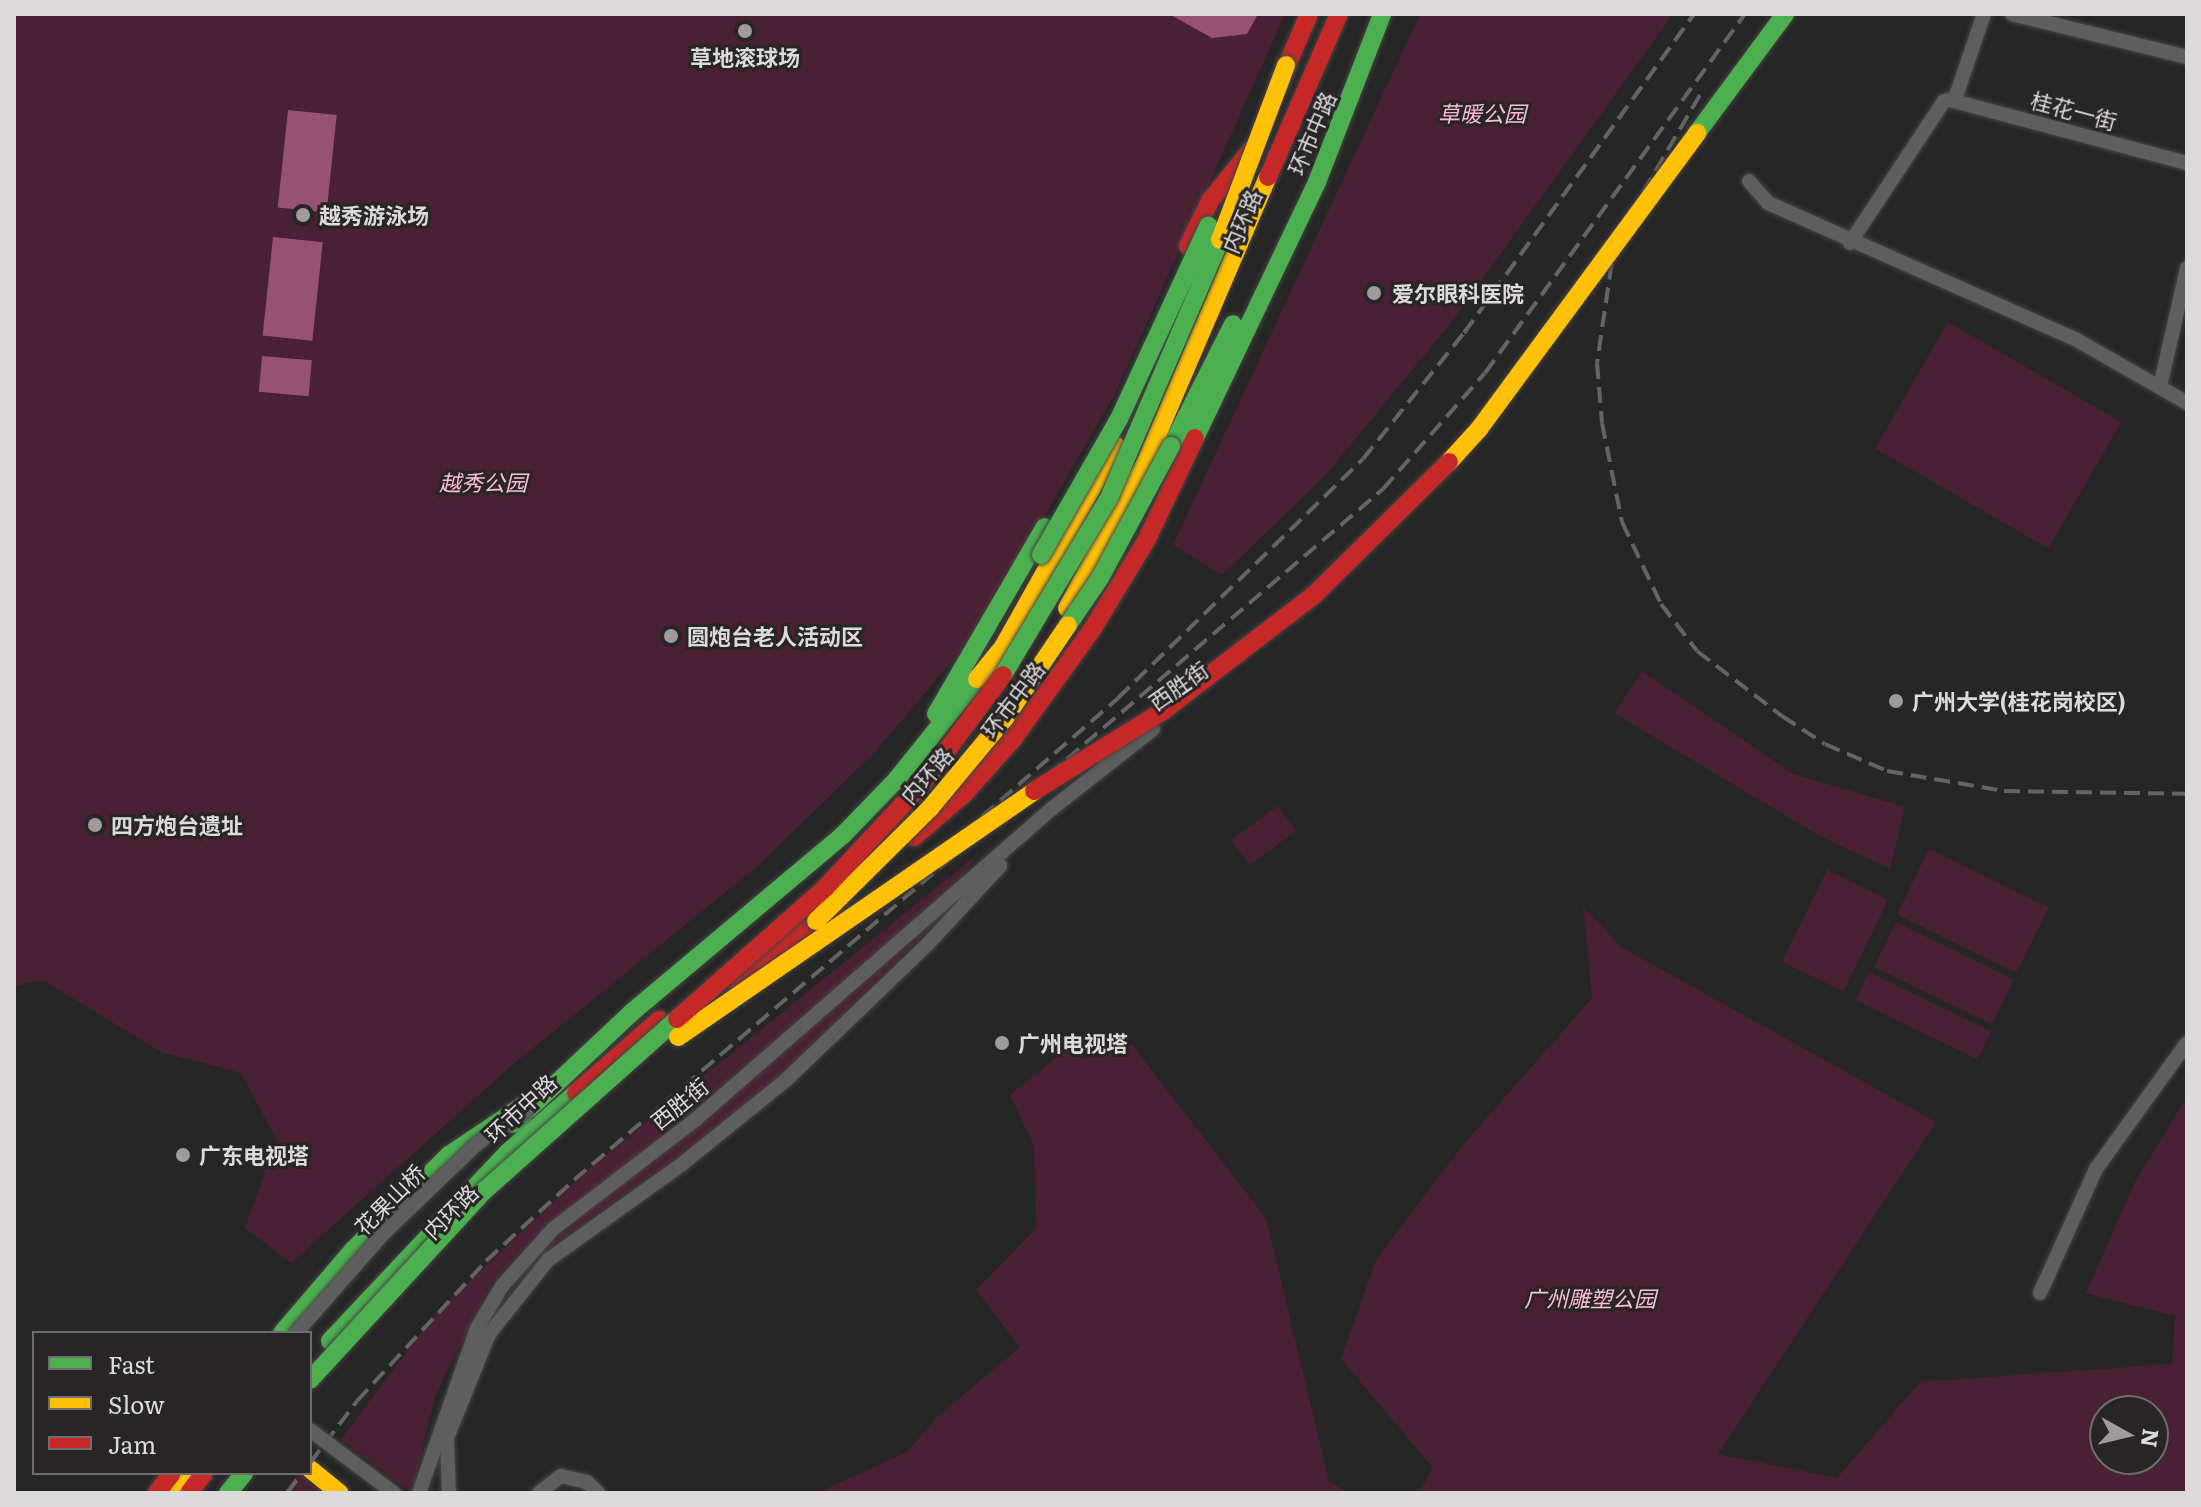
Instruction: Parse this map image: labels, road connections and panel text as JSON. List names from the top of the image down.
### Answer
{
  "streets": {
    "main road": ["环市中路", "内环路"],
    "street": ["桂花一街", "西胜街", "花果山桥"]
  },
  "crossings": [
    ["环市中路", "内环路"],
    ["环市中路", "花果山桥"]
  ],
  "parks": ["草暖公园", "越秀公园", "广州雕塑公园"],
  "places": [
    "草地滚球场",
    "越秀游泳场",
    "爱尔眼科医院",
    "圆炮台老人活动区",
    "广州大学(桂花岗校区)",
    "四方炮台遗址",
    "广州电视塔",
    "广东电视塔"
  ],
  "legend": ["Fast", "Slow", "Jam"],
  "north": "right"
}
